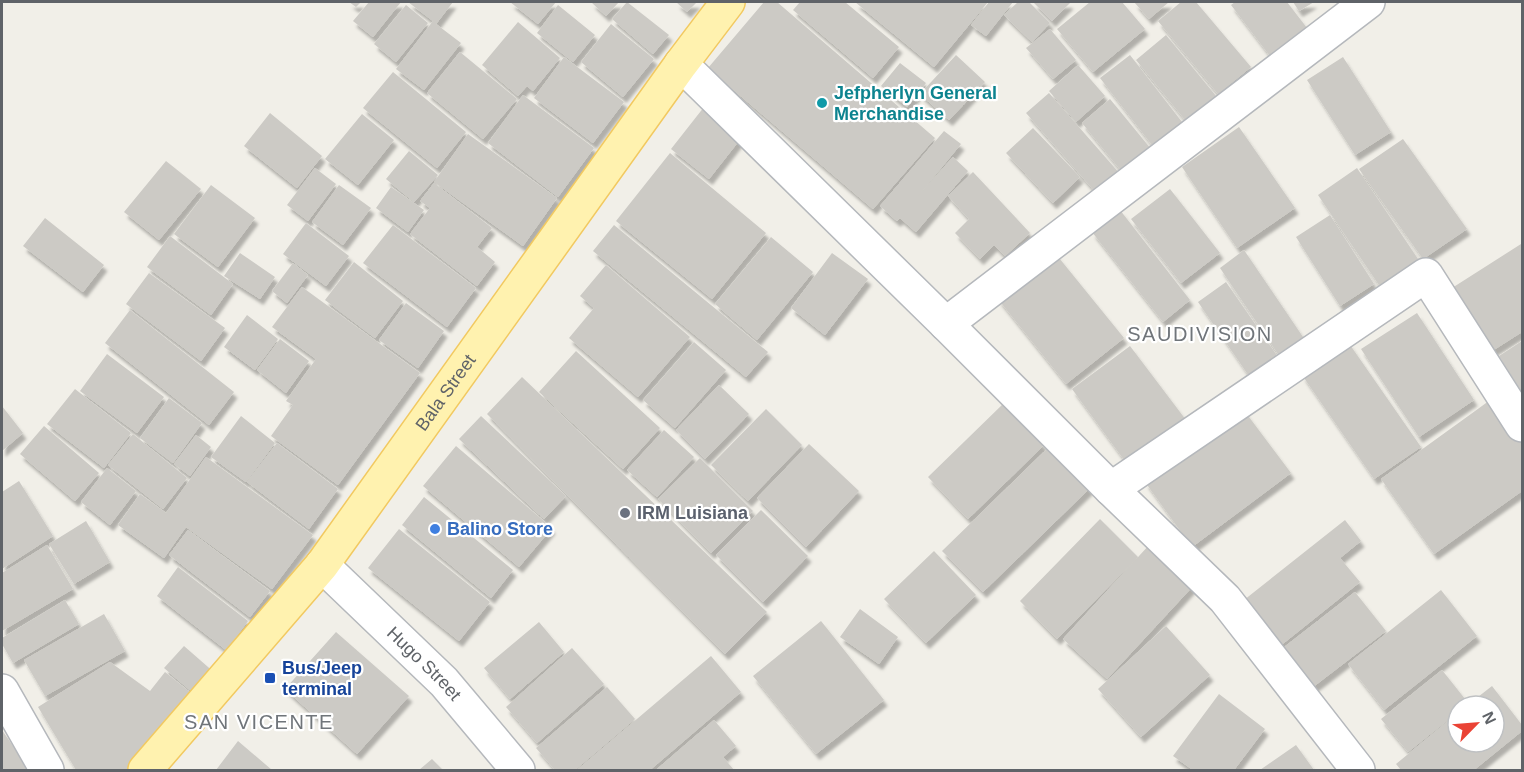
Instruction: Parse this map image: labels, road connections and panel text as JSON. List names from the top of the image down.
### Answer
{
  "streets": {
    "main road": ["Bala Street"],
    "street": ["Hugo Street"]
  },
  "crossings": [
    ["Bala Street", "Hugo Street"]
  ],
  "districts": ["SAUDIVISION", "SAN VICENTE"],
  "places": {
    "other": ["Jefpherlyn General Merchandise", "IRM Luisiana", "Balino Store"],
    "transit": ["Bus/Jeep terminal"]
  },
  "north": "top right"
}
